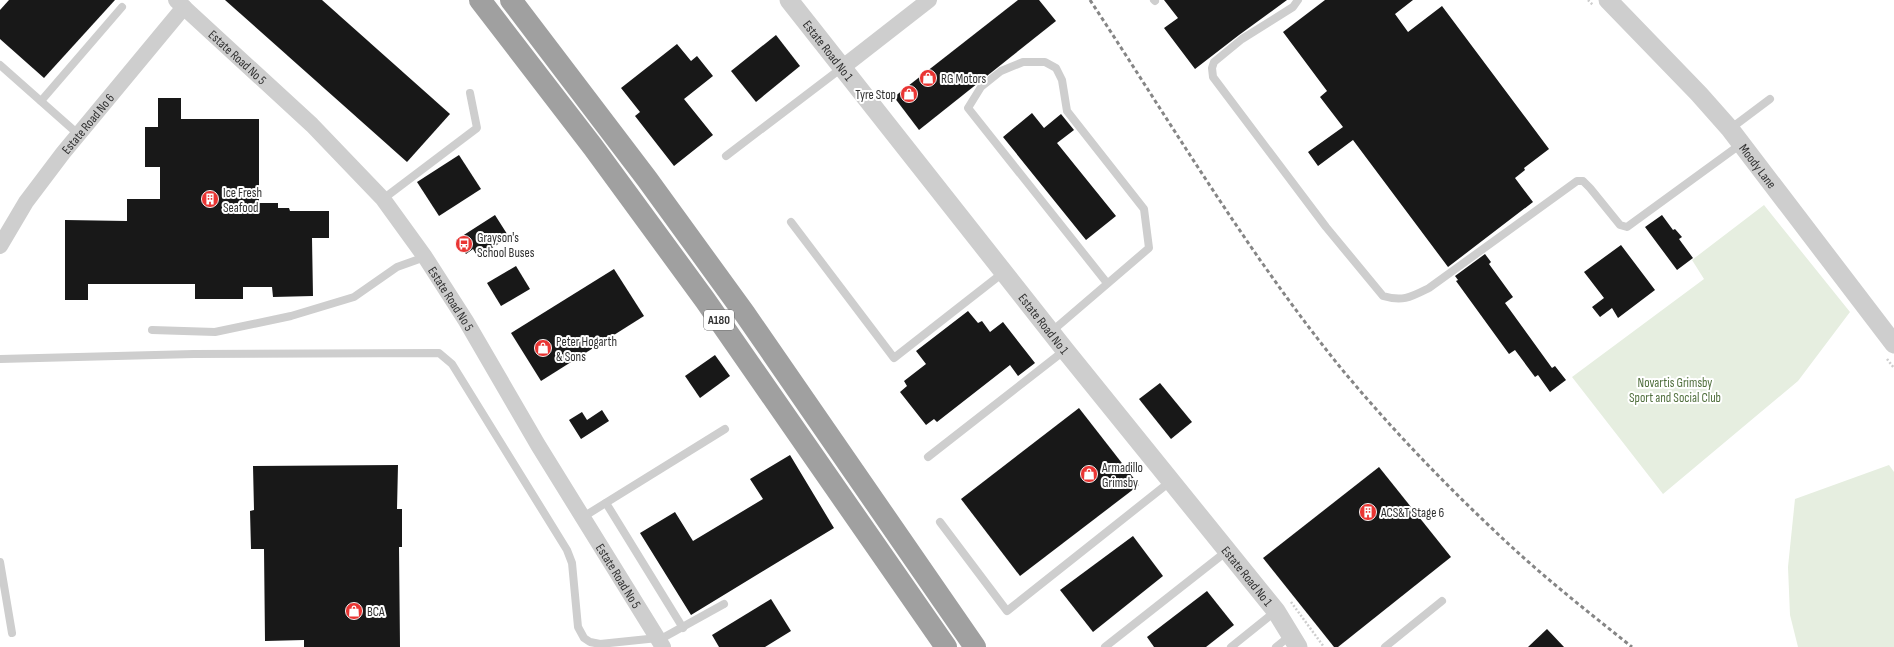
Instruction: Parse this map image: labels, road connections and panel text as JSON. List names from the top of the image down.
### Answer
{
  "streets": {
    "highway": ["A180"],
    "street": [
      "Estate Road No 1",
      "Estate Road No 5",
      "Estate Road No 6",
      "Moody Lane"
    ]
  },
  "crossings": [
    ["Estate Road No 5", "Estate Road No 6"]
  ],
  "parks": ["Novartis Grimsby Sport and Social Club"],
  "places": {
    "shop": [
      "RG Motors",
      "Tyre Stop",
      "Peter Hogarth & Sons",
      "Armadillo Grimsby",
      "BCA"
    ],
    "building": ["Ice Fresh Seafood", "ACS&T Stage 6"],
    "bus stop": ["Grayson's School Buses"]
  }
}
